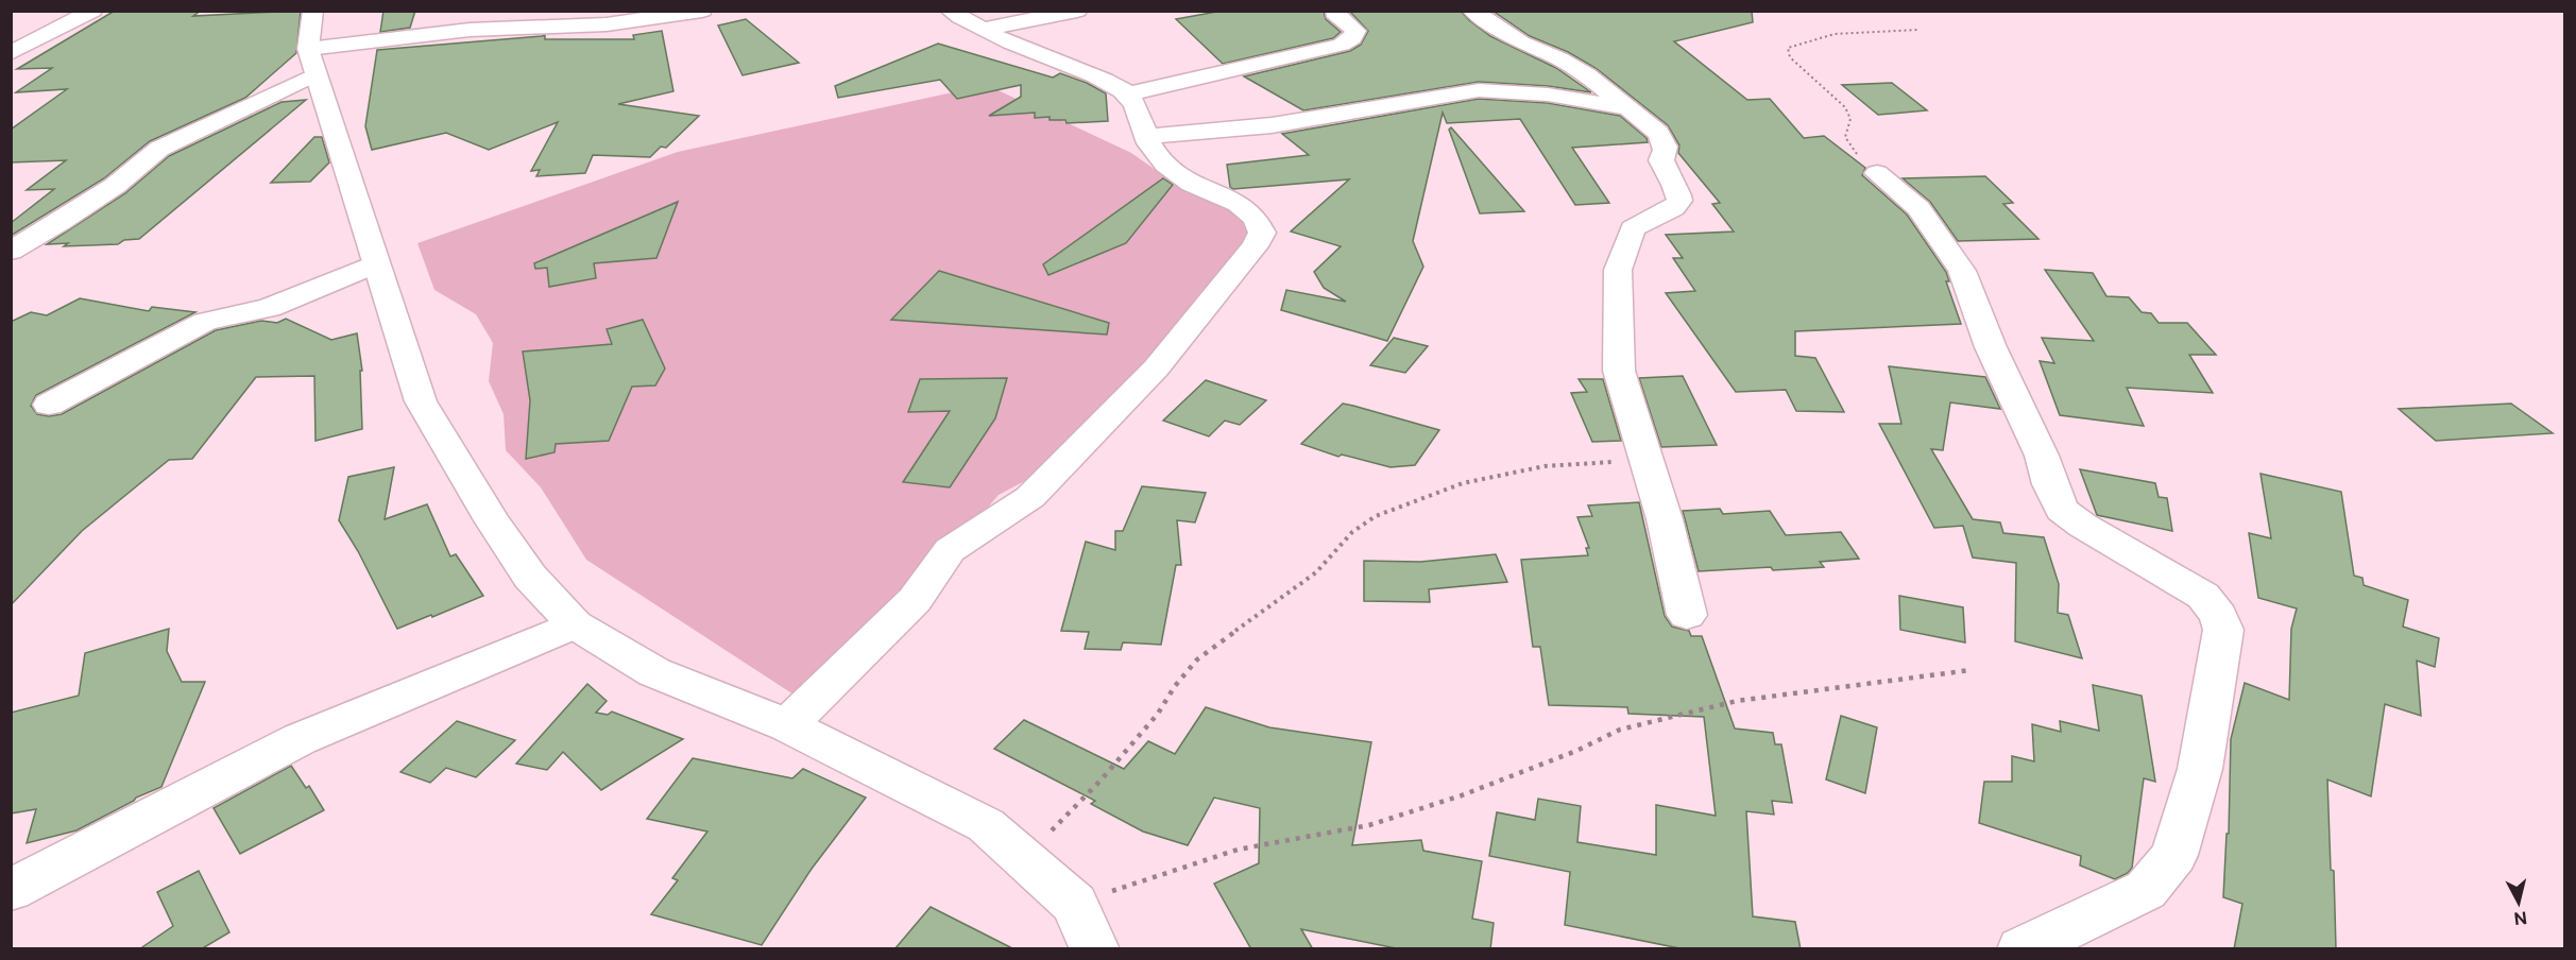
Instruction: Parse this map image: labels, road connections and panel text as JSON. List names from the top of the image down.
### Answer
{
  "north": "bottom"
}
